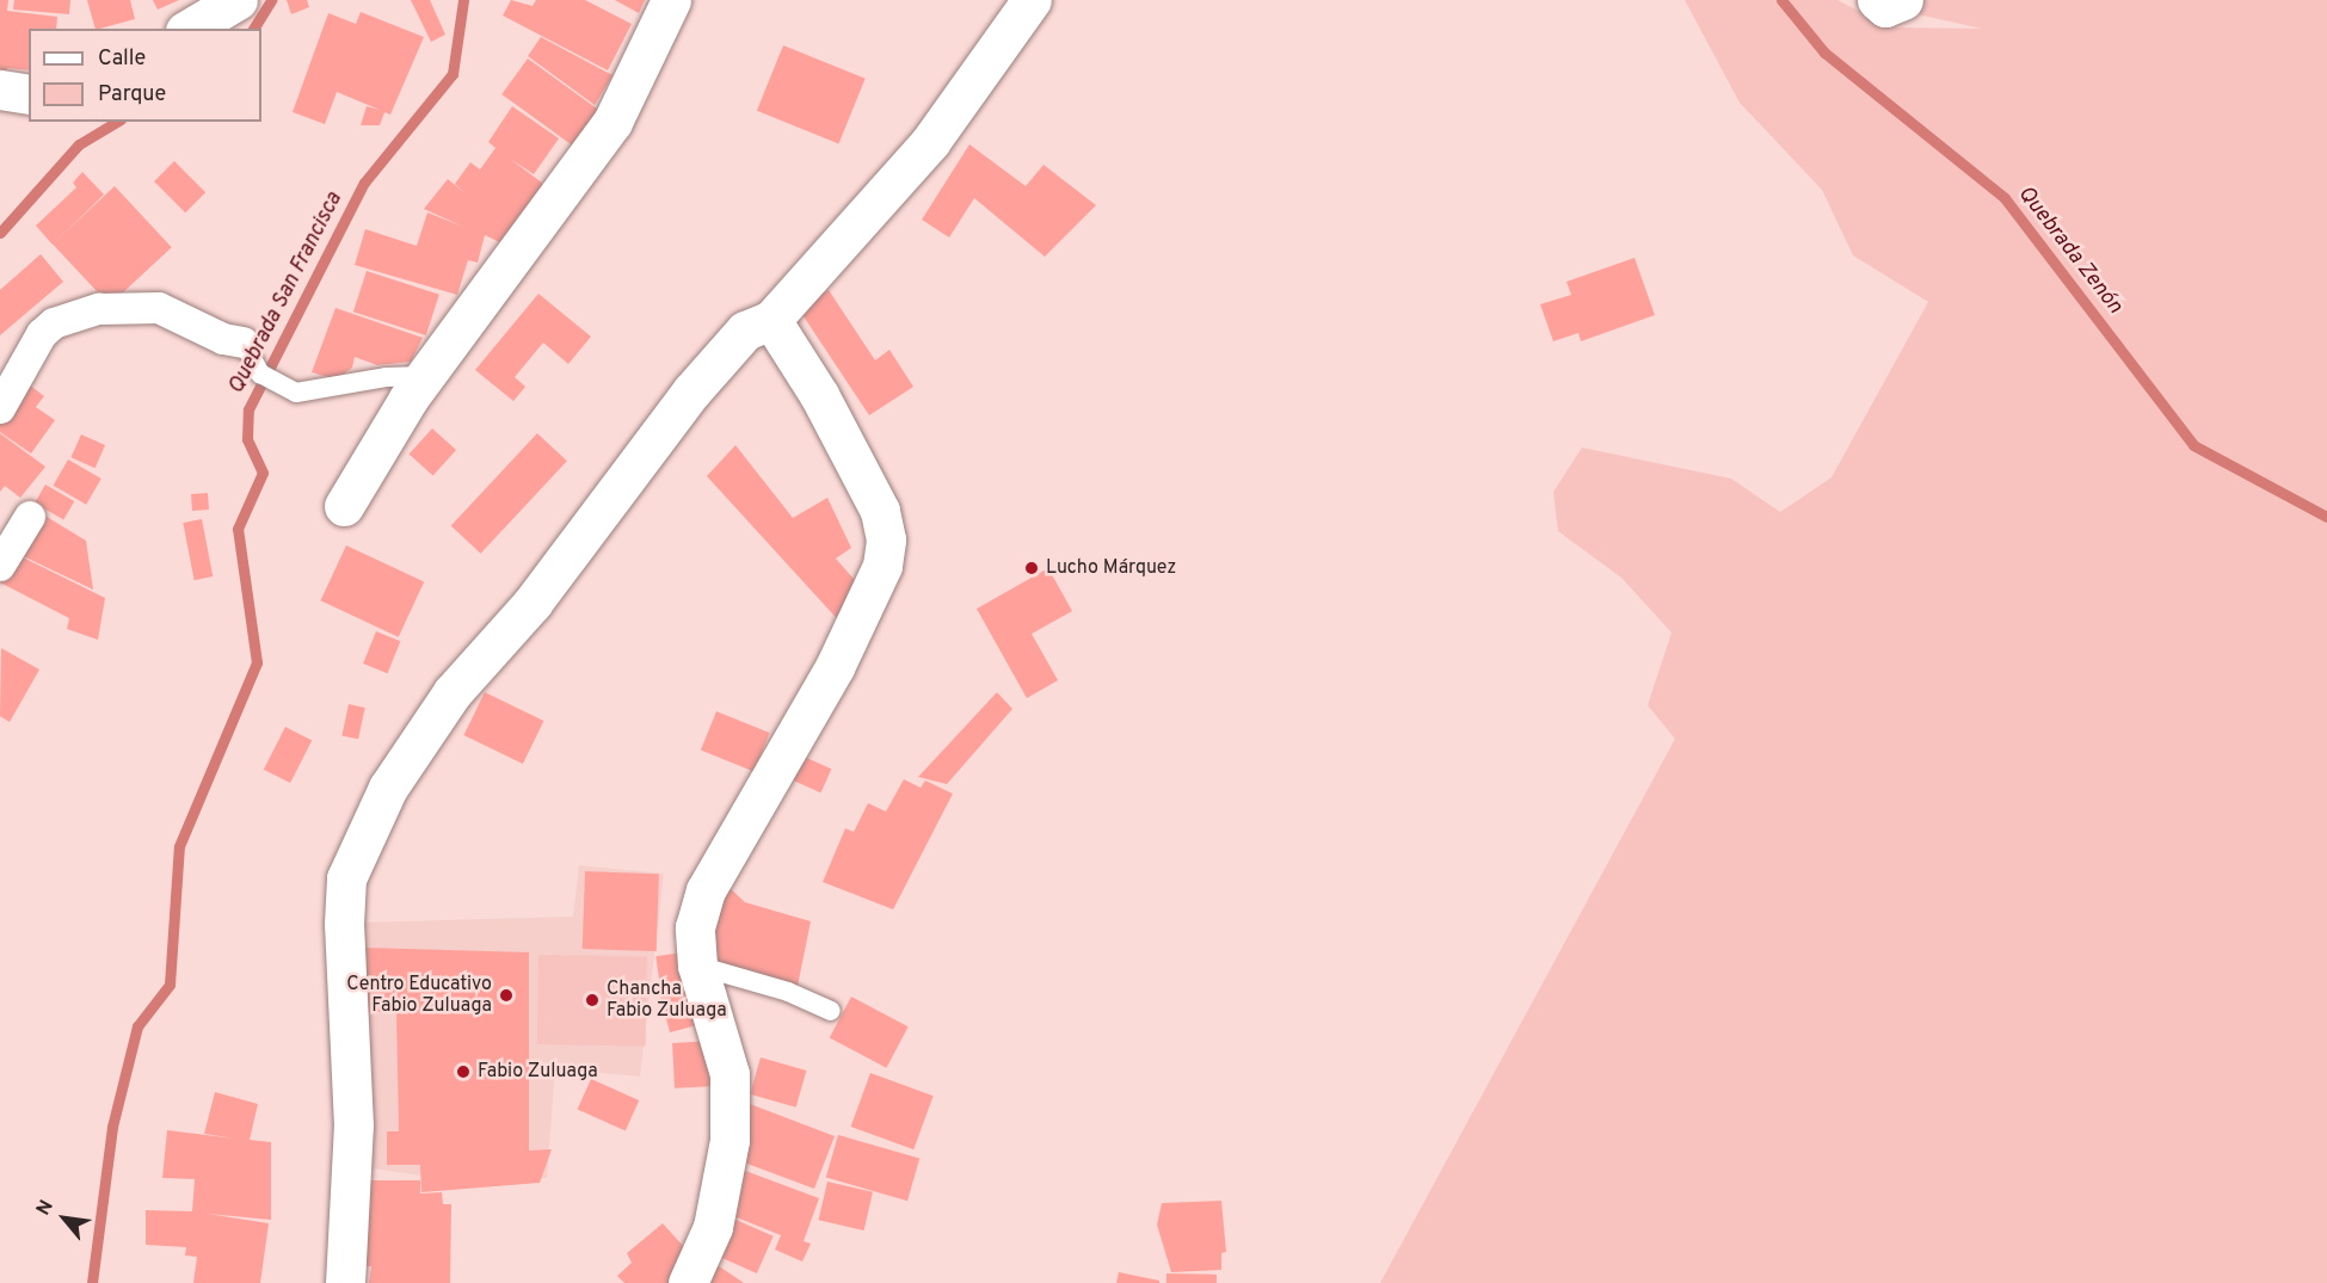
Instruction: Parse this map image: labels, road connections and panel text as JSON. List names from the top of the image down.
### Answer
{
  "water": ["Quebrada Zenón", "Quebrada San Francisca"],
  "places": [
    "Lucho Márquez",
    "Centro Educativo Fabio Zuluaga",
    "Chancha Fabio Zuluaga",
    "Fabio Zuluaga"
  ],
  "legend": ["Calle", "Parque"],
  "north": "top left"
}
